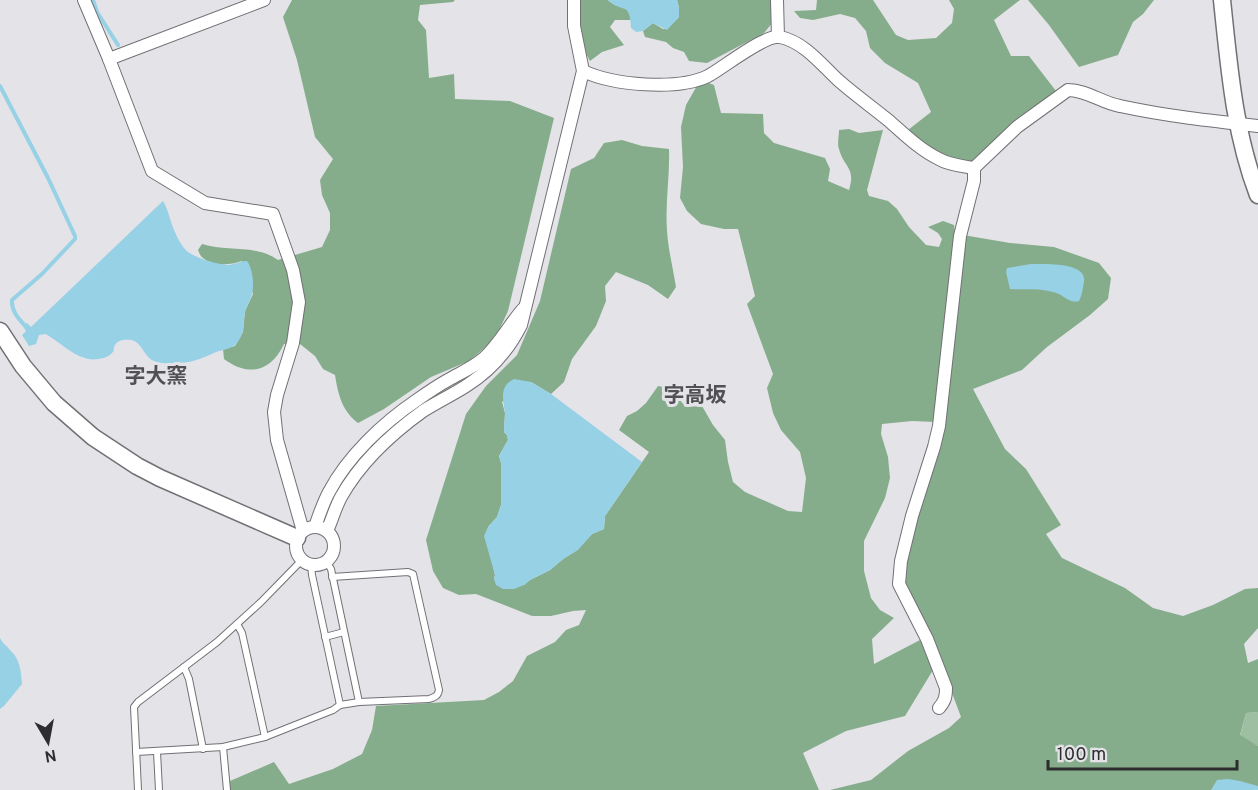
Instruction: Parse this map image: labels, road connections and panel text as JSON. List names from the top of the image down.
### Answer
{
  "districts": ["字大窯", "字高坂"],
  "scale_bar": "100 m",
  "north": "bottom"
}
